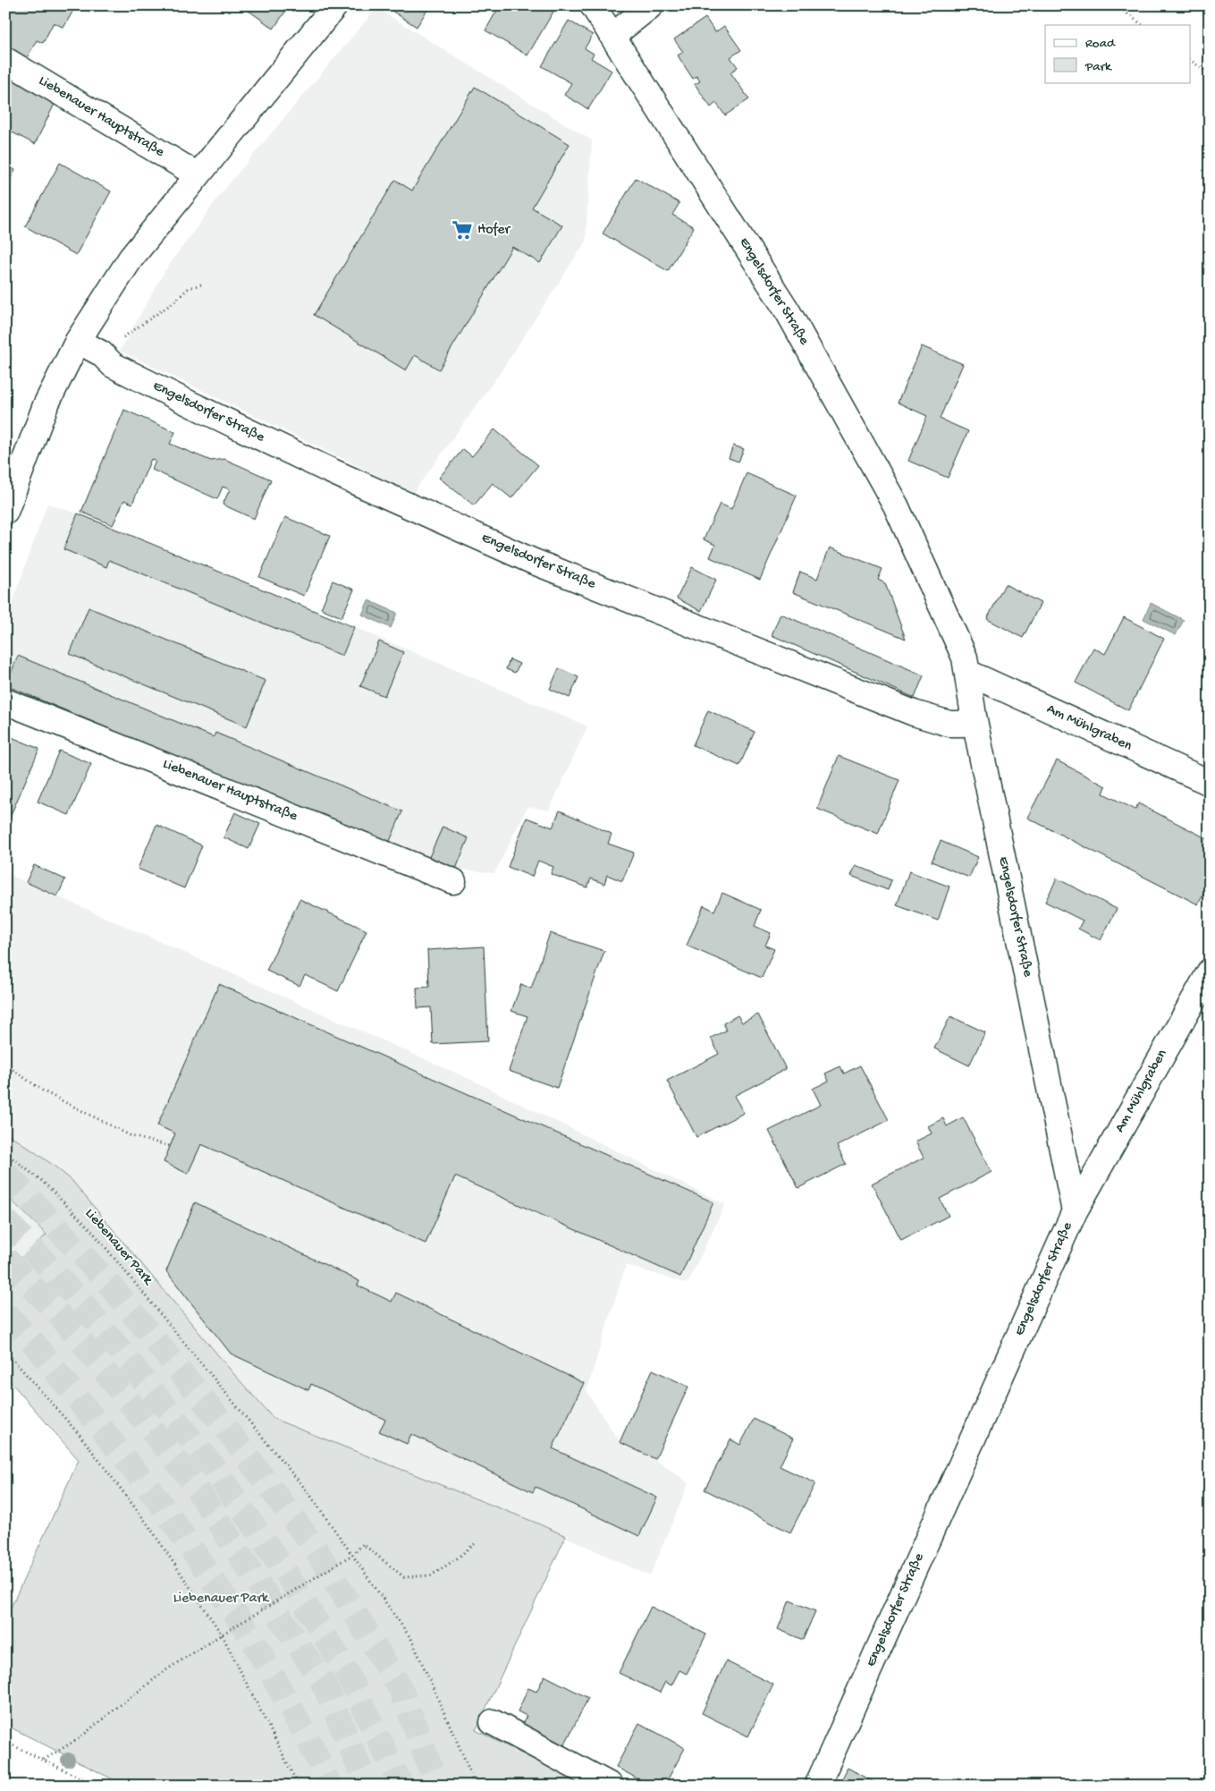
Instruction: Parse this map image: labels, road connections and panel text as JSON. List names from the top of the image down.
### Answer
{
  "streets": {
    "street": ["Liebenauer Hauptstraße", "Engelsdorfer Straße", "Am Mühlgraben"],
    "path": ["Liebenauer Park"]
  },
  "crossings": [
    ["Engelsdorfer Straße", "Am Mühlgraben"]
  ],
  "parks": ["Liebenauer Park"],
  "places": {
    "supermarket": ["Hofer"]
  },
  "legend": ["Road", "Park"]
}
